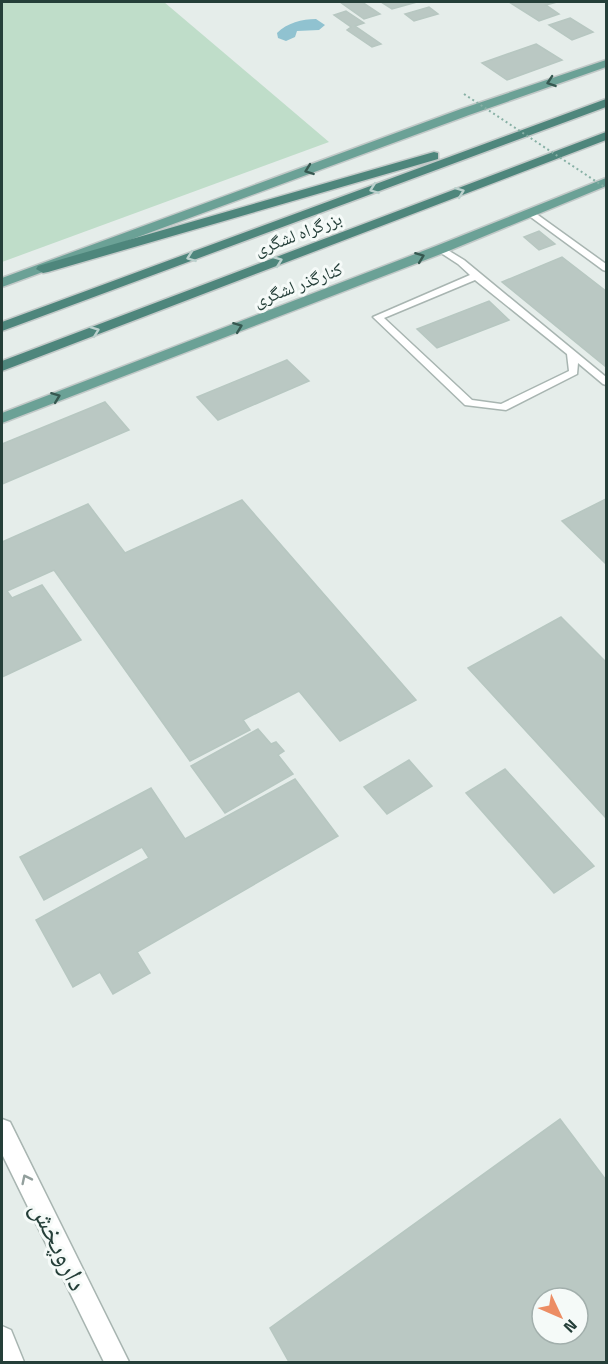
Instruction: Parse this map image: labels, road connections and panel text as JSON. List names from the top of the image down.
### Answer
{
  "streets": {
    "highway": ["بزرگراه لشگری"],
    "main road": ["کنارگذر لشگری"],
    "street": ["داروپخش"]
  },
  "one_way": ["داروپخش"],
  "north": "bottom right"
}
